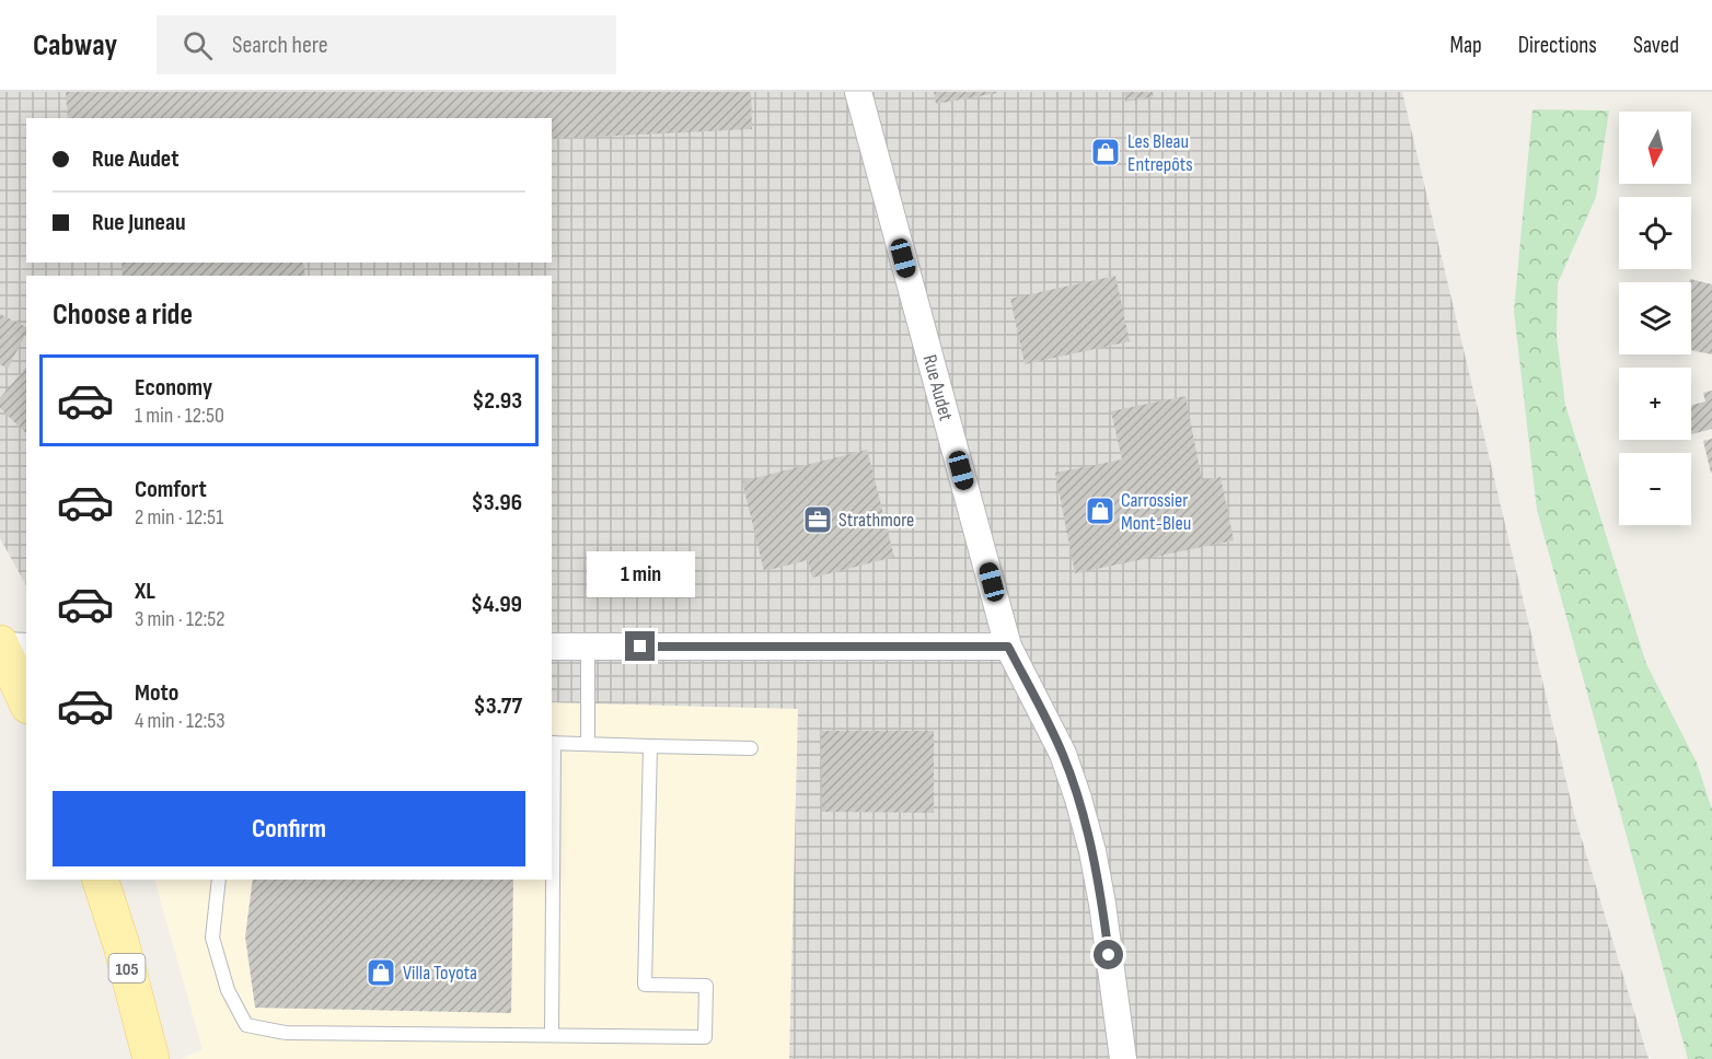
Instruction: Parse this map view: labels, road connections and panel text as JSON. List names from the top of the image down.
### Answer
{
  "streets": {
    "main road": ["105"],
    "street": ["Rue Audet"]
  },
  "places": {
    "shop": ["Les Bleau Entrepôts", "Carrossier Mont-Bleu", "Villa Toyota"],
    "office": ["Strathmore"]
  },
  "north": "bottom",
  "page": {
    "header": "Cabway",
    "search": "Search here",
    "nav": ["Map", "Directions", "Saved"],
    "map_buttons": ["+", "−"],
    "banner": ["Rue Audet", "Rue Juneau"],
    "heading": "Choose a ride",
    "list": [
      {
        "name": "Economy",
        "note": "1 min · 12:50",
        "value": "$2.93"
      },
      {
        "name": "Comfort",
        "note": "2 min · 12:51",
        "value": "$3.96"
      },
      {
        "name": "XL",
        "note": "3 min · 12:52",
        "value": "$4.99"
      },
      {
        "name": "Moto",
        "note": "4 min · 12:53",
        "value": "$3.77"
      }
    ],
    "bubble": "1 min",
    "buttons": "Confirm"
  }
}
